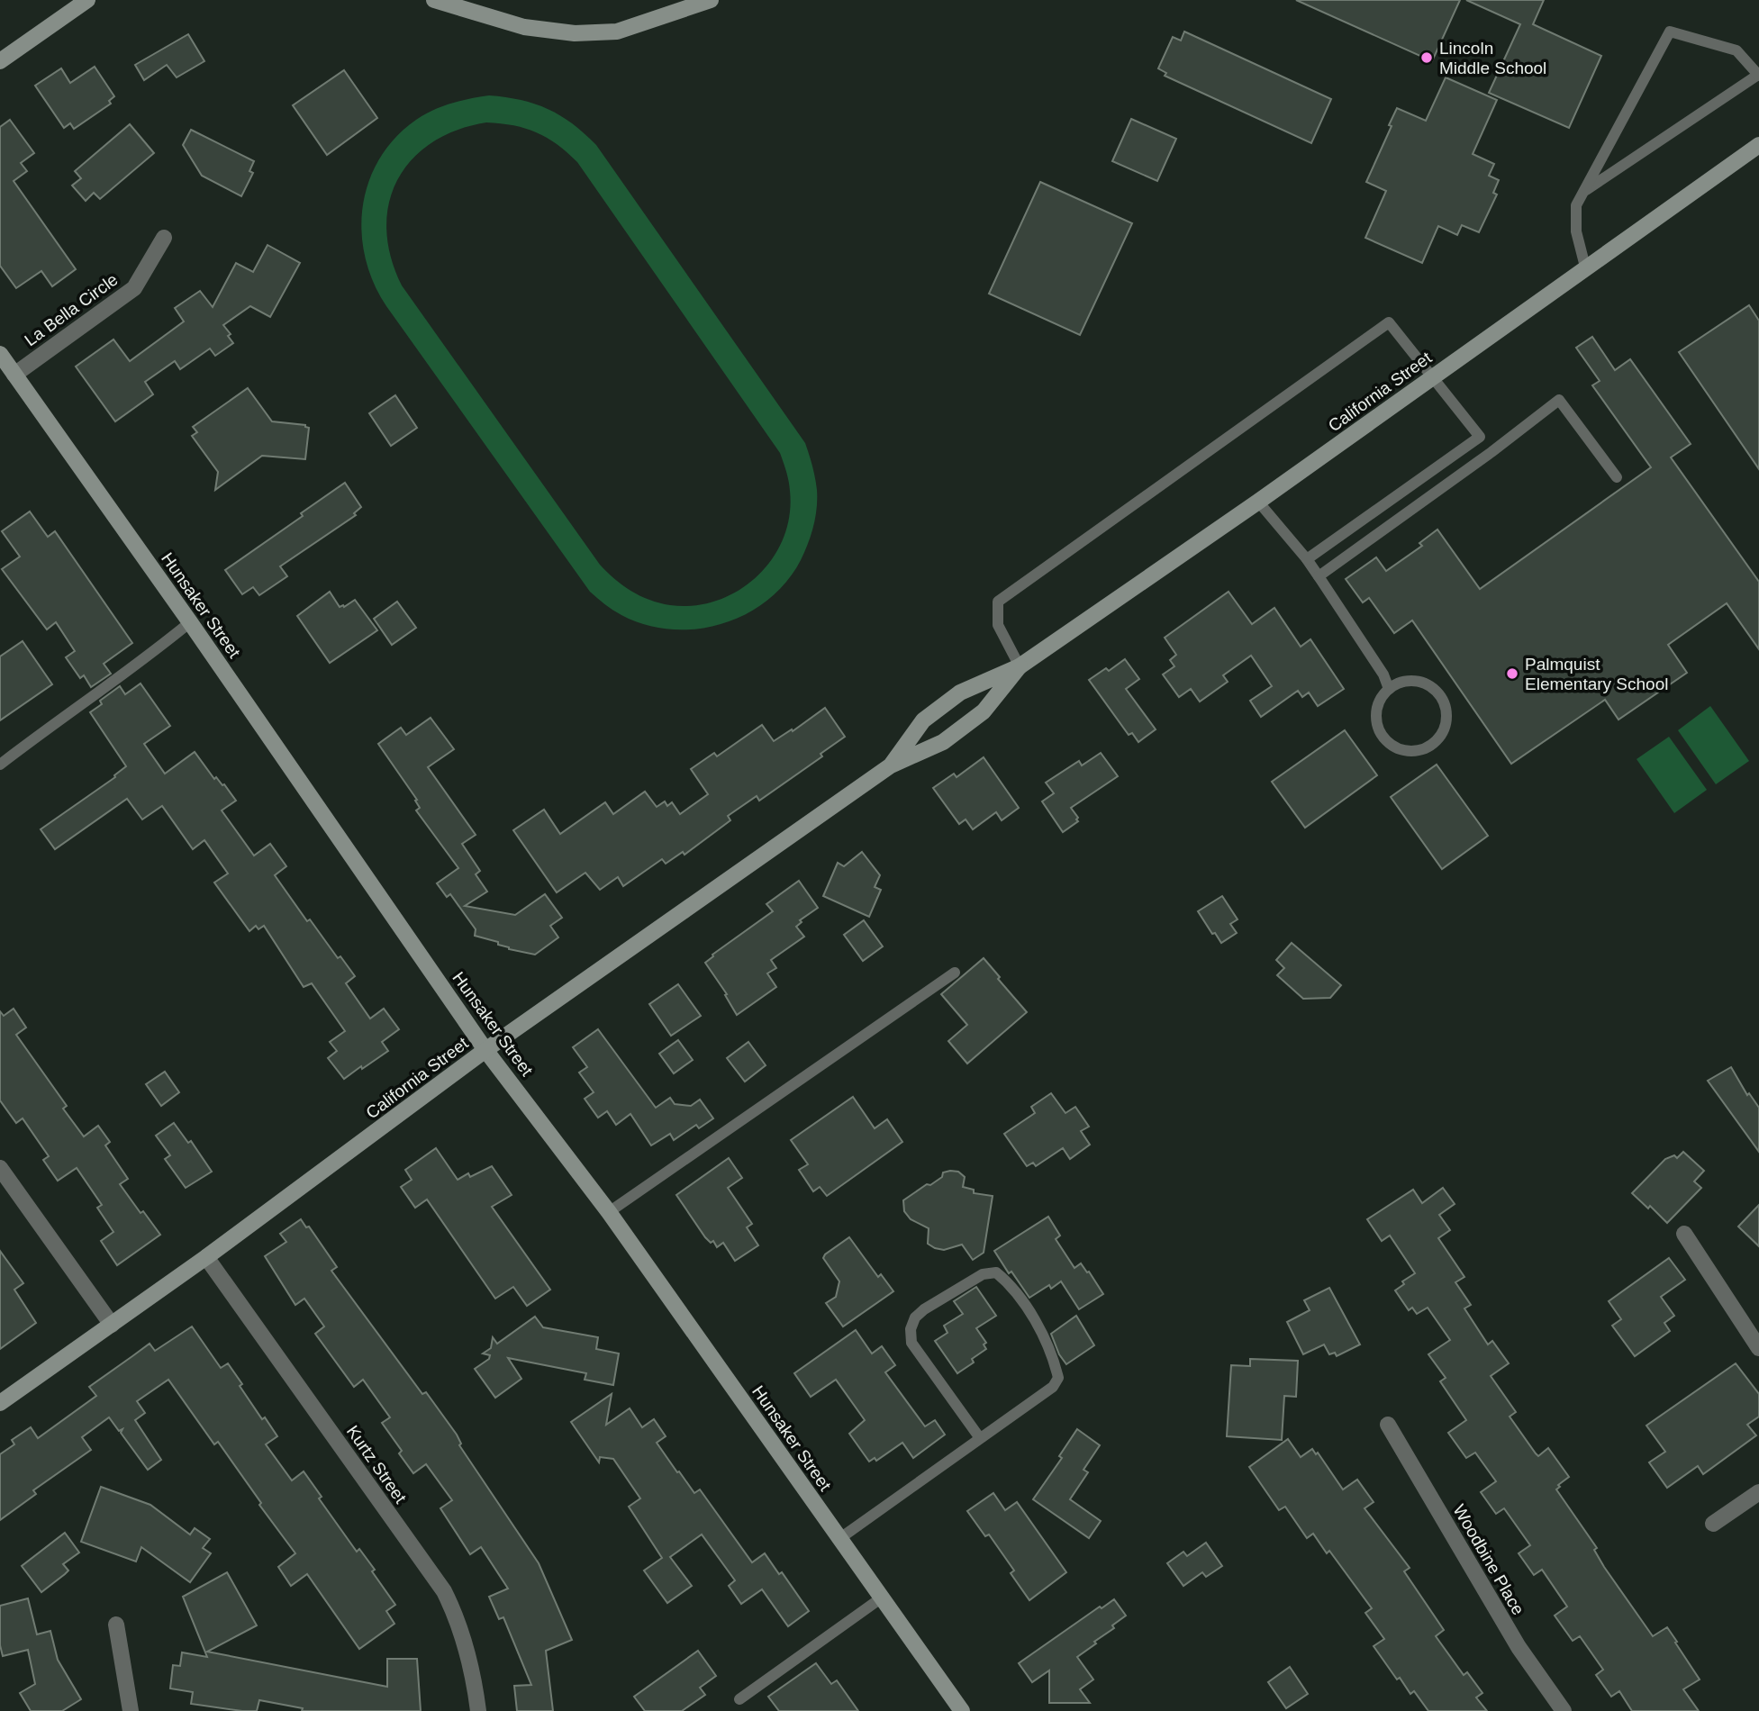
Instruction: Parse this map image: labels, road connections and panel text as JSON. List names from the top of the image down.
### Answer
{
  "streets": {
    "main road": ["California Street", "Hunsaker Street"],
    "street": ["La Bella Circle", "Kurtz Street", "Woodbine Place"]
  },
  "crossings": [
    ["La Bella Circle", "Hunsaker Street"],
    ["California Street", "Hunsaker Street"],
    ["California Street", "Kurtz Street"]
  ],
  "places": ["Lincoln Middle School", "Palmquist Elementary School"]
}
